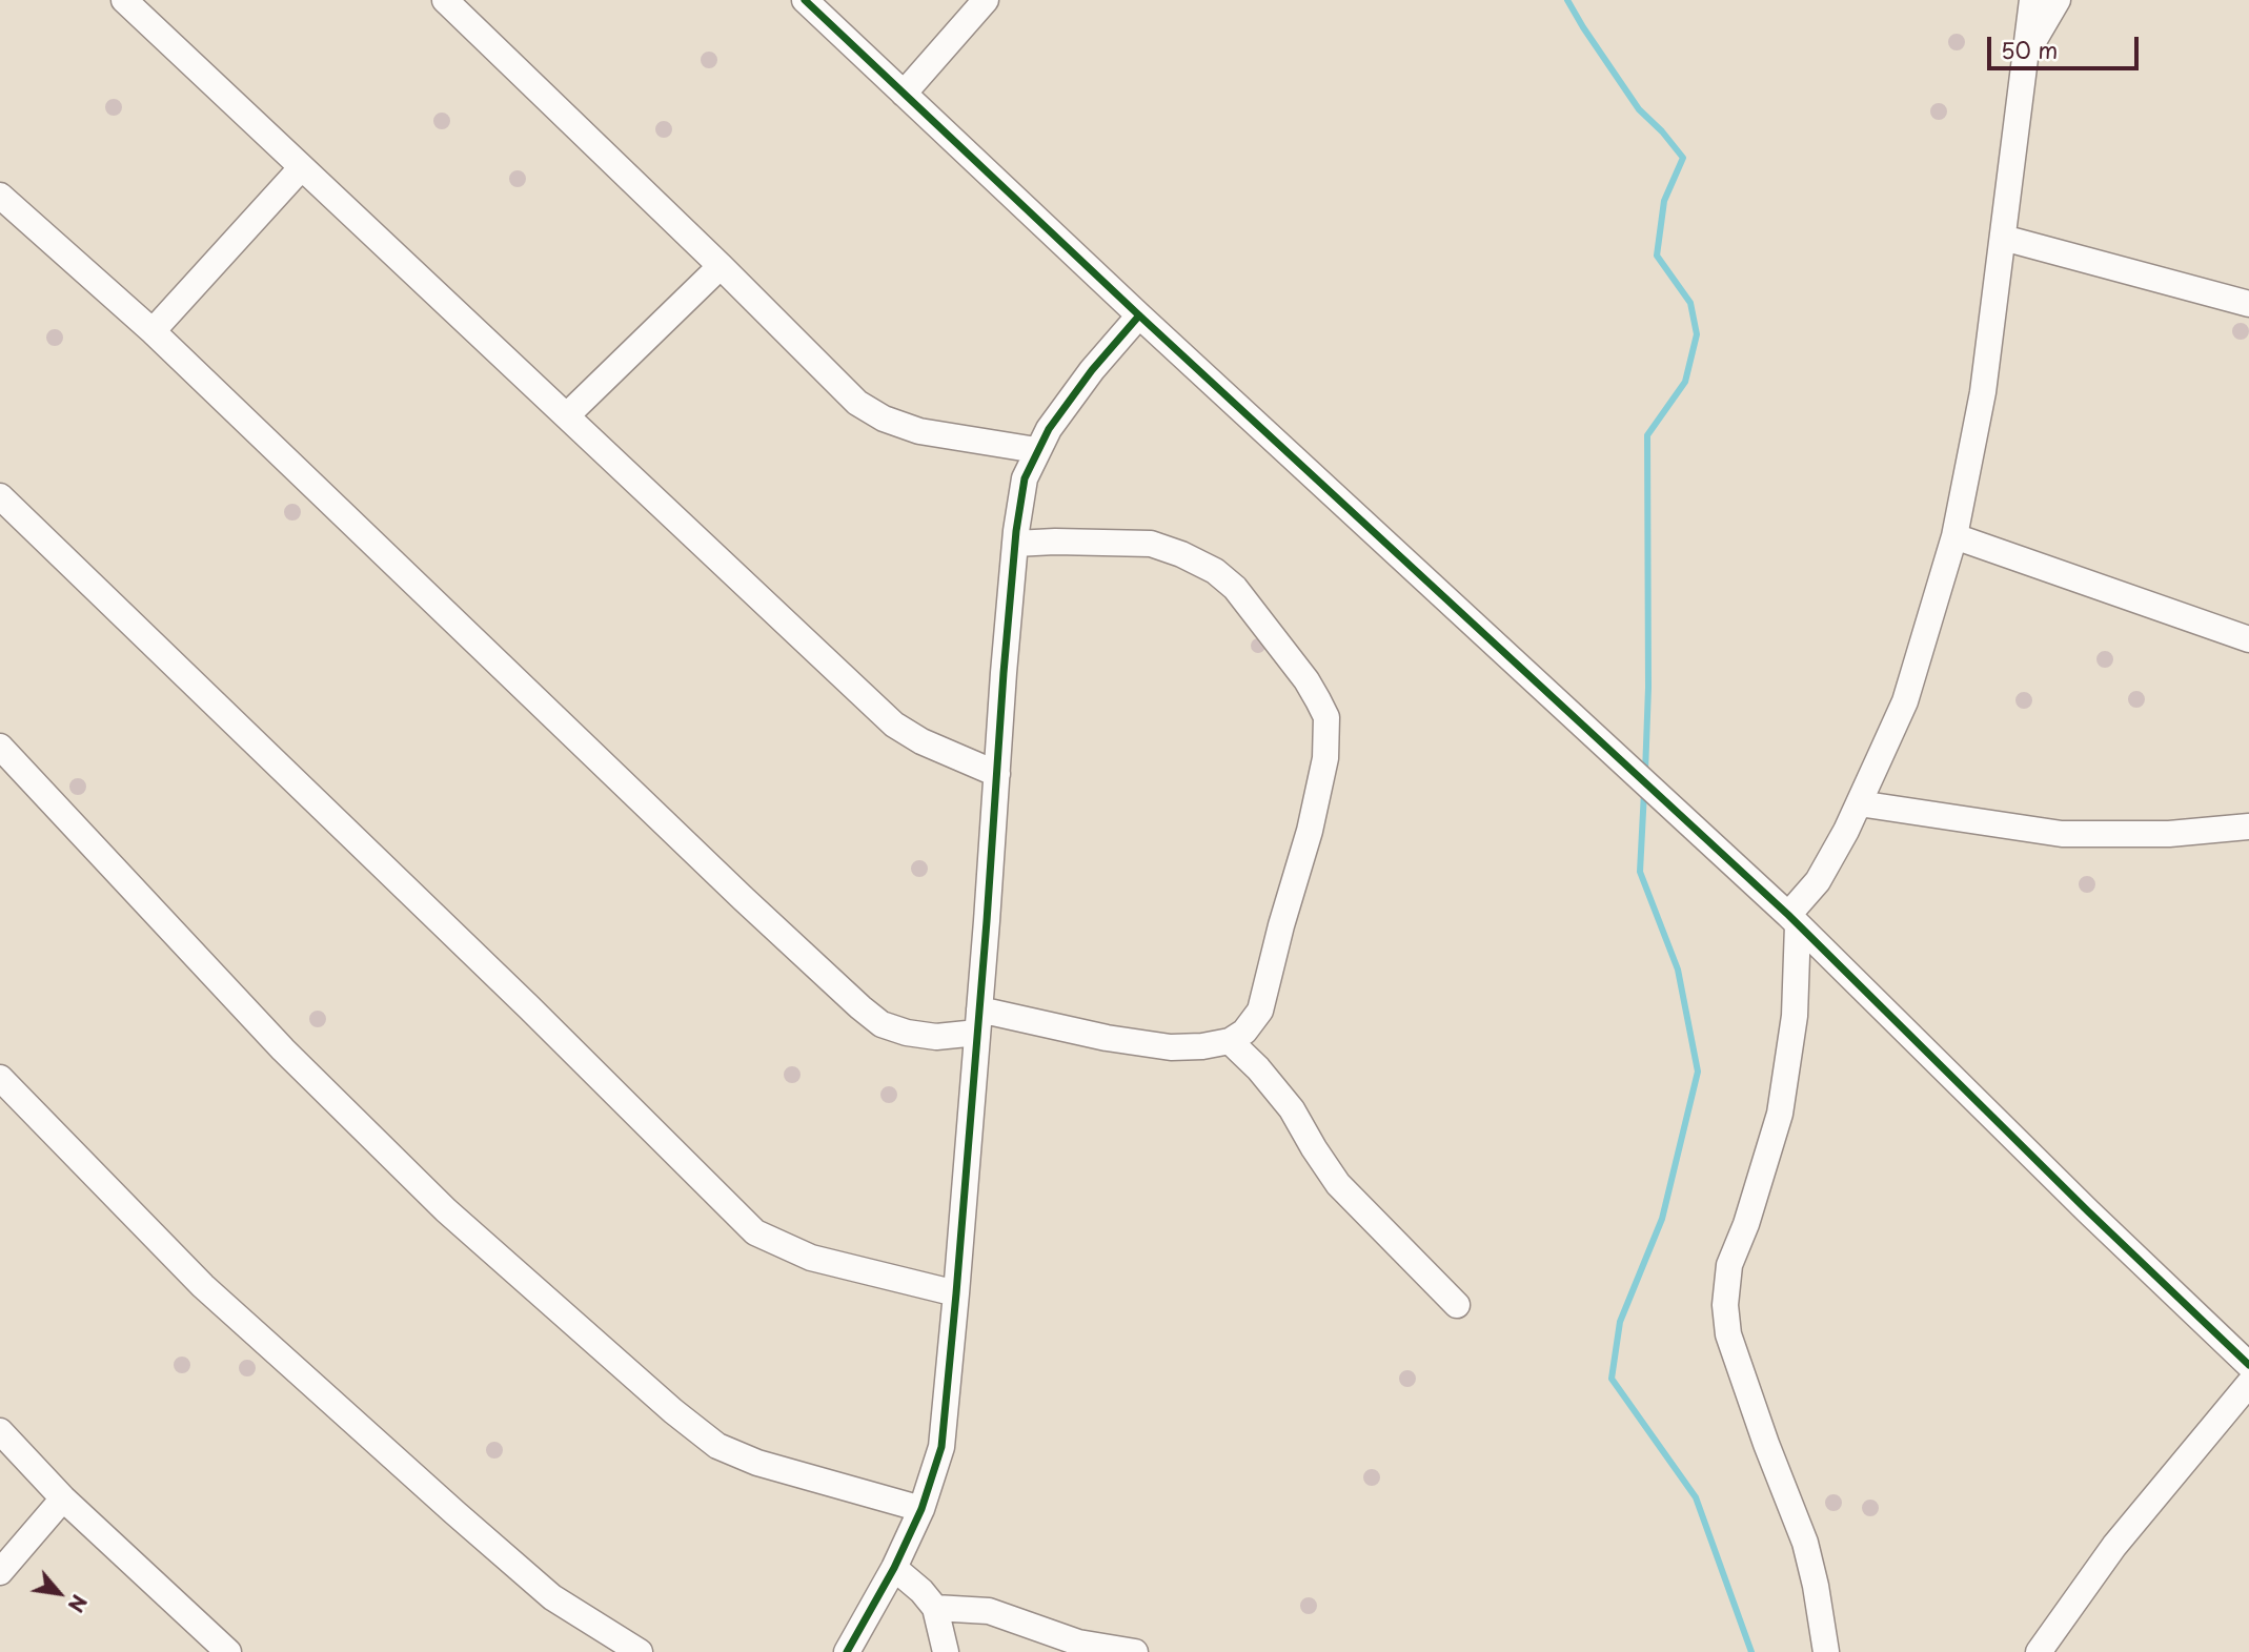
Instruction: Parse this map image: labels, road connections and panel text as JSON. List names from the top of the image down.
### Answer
{
  "scale_bar": "50 m",
  "north": "bottom right"
}
